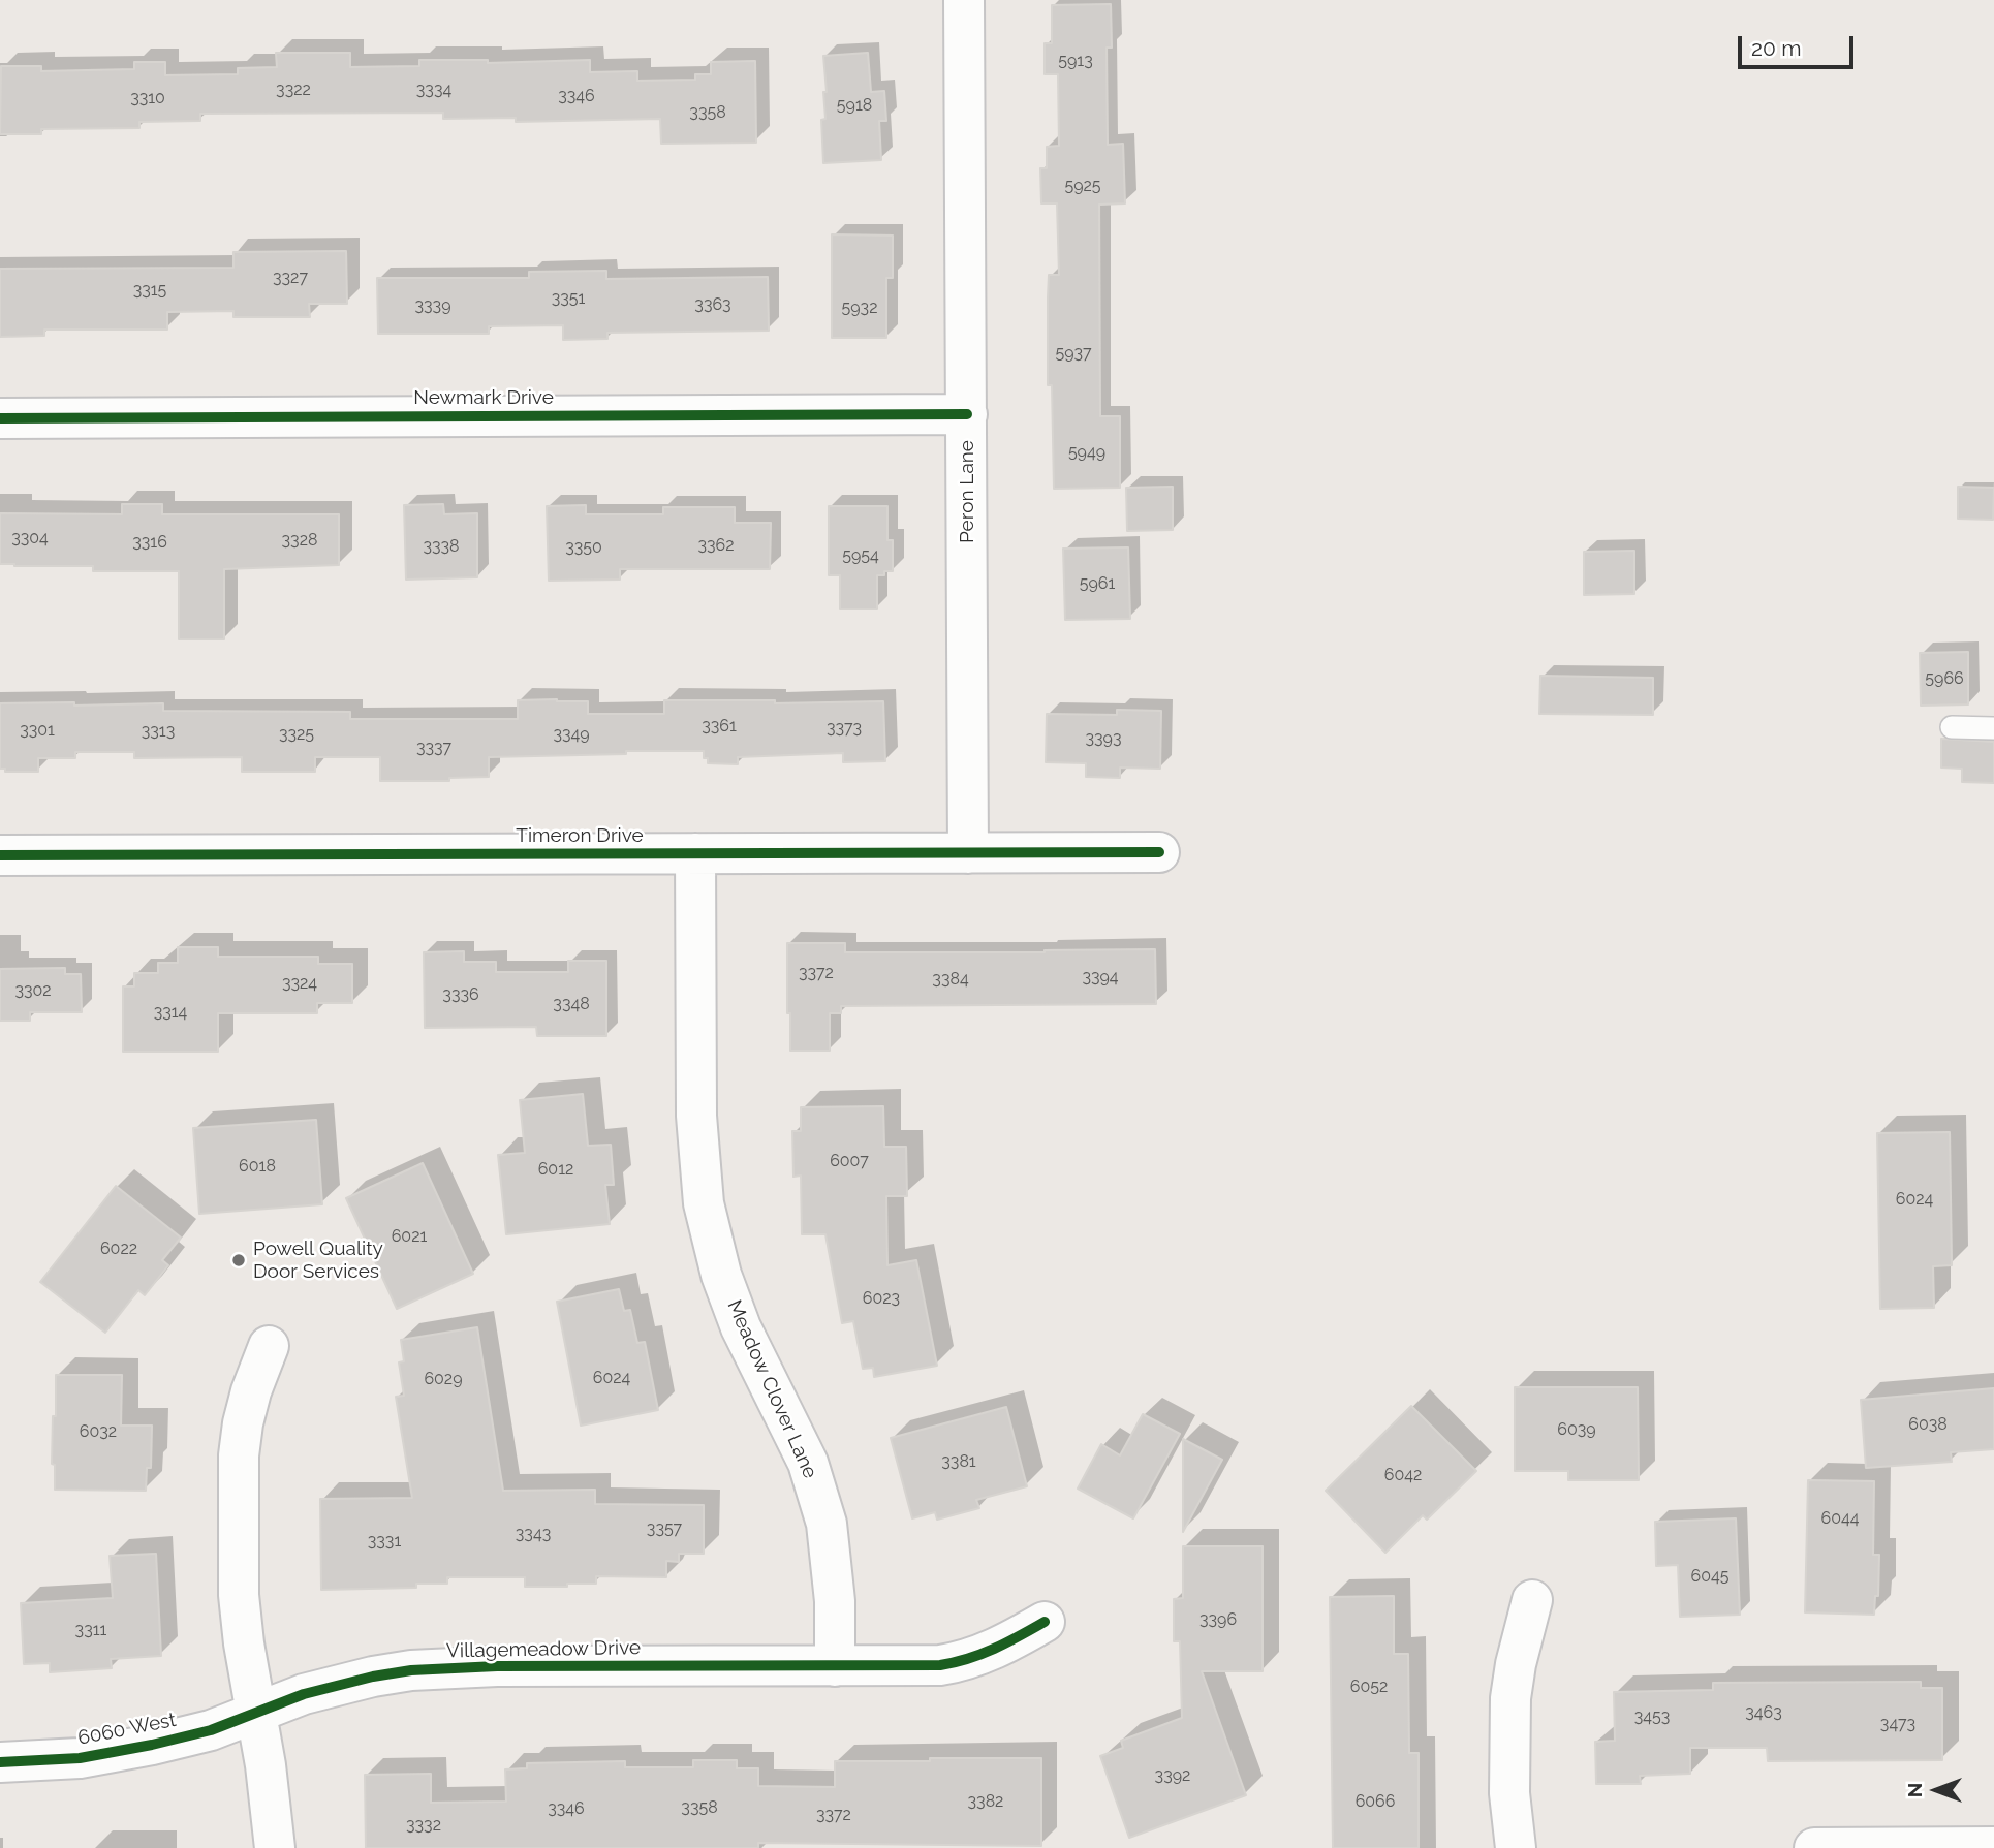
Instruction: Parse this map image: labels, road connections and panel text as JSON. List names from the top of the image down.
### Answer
{
  "streets": {
    "street": [
      "Newmark Drive",
      "Peron Lane",
      "Timeron Drive",
      "Meadow Clover Lane",
      "Villagemeadow Drive",
      "6060 West"
    ]
  },
  "crossings": [
    ["Newmark Drive", "Peron Lane"],
    ["Peron Lane", "Timeron Drive"],
    ["Timeron Drive", "Meadow Clover Lane"],
    ["Meadow Clover Lane", "Villagemeadow Drive"],
    ["Villagemeadow Drive", "6060 West"]
  ],
  "places": ["Powell Quality Door Services"],
  "house_numbers": [
    "5913",
    "3322",
    "3334",
    "3346",
    "3310",
    "5918",
    "3358",
    "5925",
    "3327",
    "3315",
    "3351",
    "3363",
    "3339",
    "5932",
    "5937",
    "5949",
    "3304",
    "3328",
    "3316",
    "3362",
    "3338",
    "3350",
    "5954",
    "5961",
    "5966",
    "3361",
    "3373",
    "3301",
    "3313",
    "3325",
    "3349",
    "3393",
    "3337",
    "3372",
    "3394",
    "3384",
    "3324",
    "3302",
    "3336",
    "3348",
    "3314",
    "6007",
    "6018",
    "6012",
    "6024",
    "6021",
    "6022",
    "6023",
    "6024",
    "6029",
    "6038",
    "6039",
    "6032",
    "3381",
    "6042",
    "6044",
    "3357",
    "3343",
    "3331",
    "6045",
    "3396",
    "3311",
    "6052",
    "3463",
    "3453",
    "3473",
    "3392",
    "3382",
    "6066",
    "3358",
    "3346",
    "3372",
    "3332"
  ],
  "scale_bar": "20 m",
  "north": "left"
}
